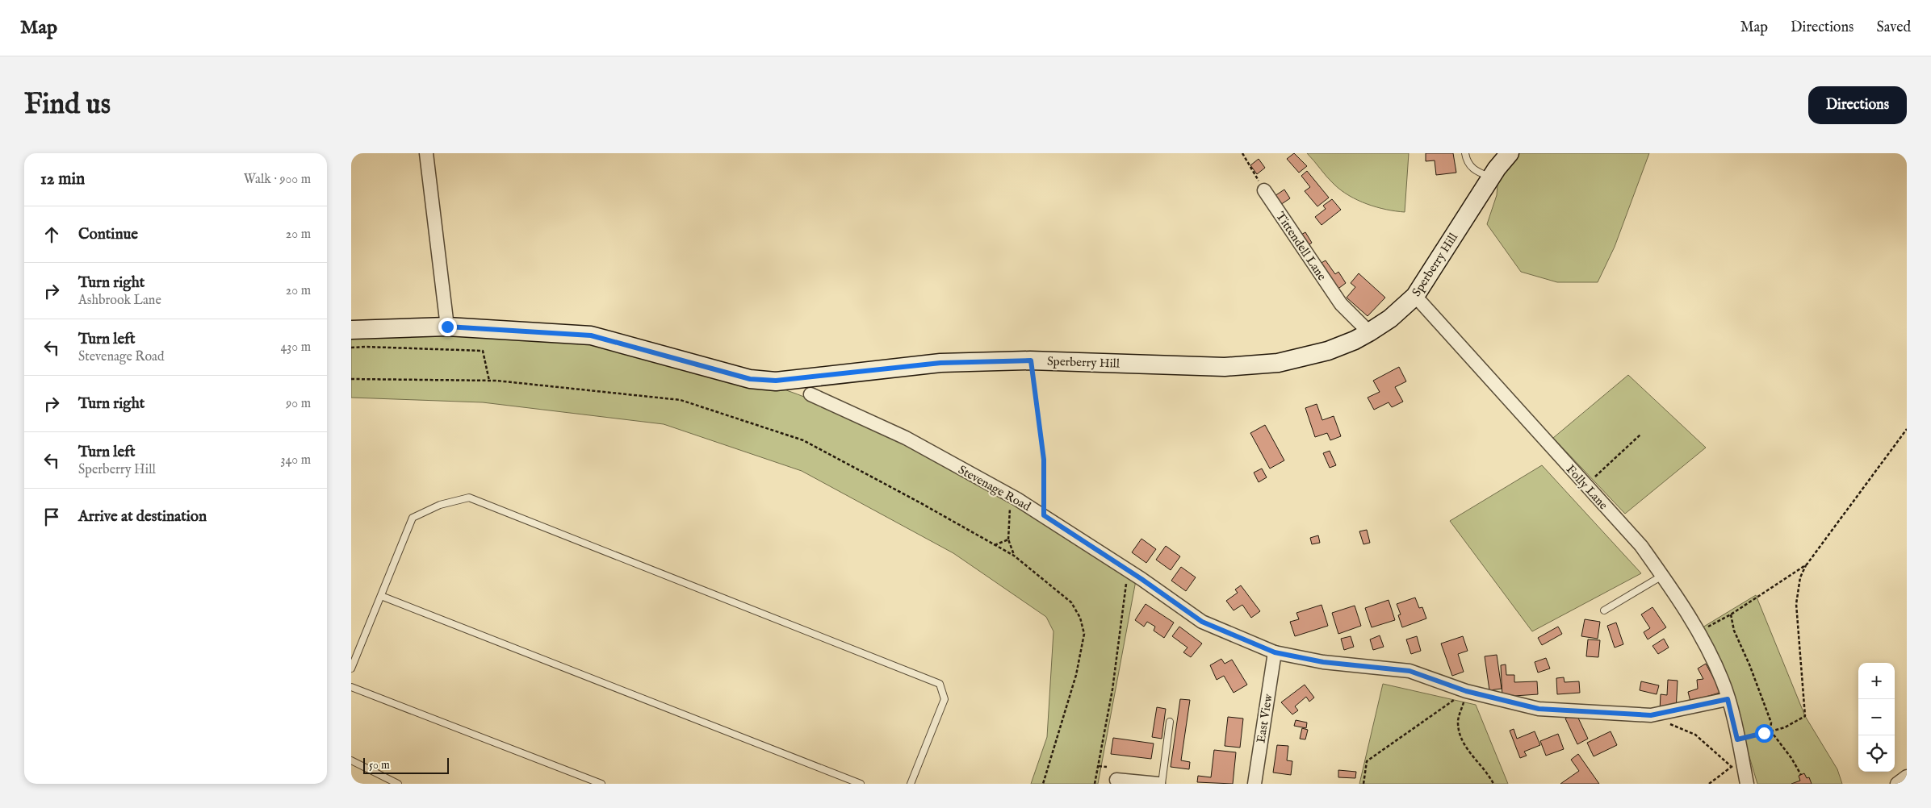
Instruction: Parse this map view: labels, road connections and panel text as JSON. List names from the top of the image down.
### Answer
{
  "streets": {
    "street": [
      "Tittendell Lane",
      "Sperberry Hill",
      "Folly Lane",
      "Stevenage Road",
      "East View"
    ]
  },
  "crossings": [
    ["Tittendell Lane", "Sperberry Hill"],
    ["Sperberry Hill", "Folly Lane"],
    ["Folly Lane", "Stevenage Road"],
    ["Stevenage Road", "East View"]
  ],
  "scale_bar": "50 m",
  "page": {
    "header": "Map",
    "nav": ["Map", "Directions", "Saved"],
    "buttons": "Directions",
    "title": "Find us",
    "heading": ["12 min", "Walk · 900 m"],
    "list": [
      ["Continue", "20 m"],
      ["Turn right", "Ashbrook Lane", "20 m"],
      ["Turn left", "Stevenage Road", "430 m"],
      ["Turn right", "90 m"],
      ["Turn left", "Sperberry Hill", "340 m"],
      "Arrive at destination"
    ],
    "map_buttons": ["+", "−"],
    "scale": "50 m"
  }
}
